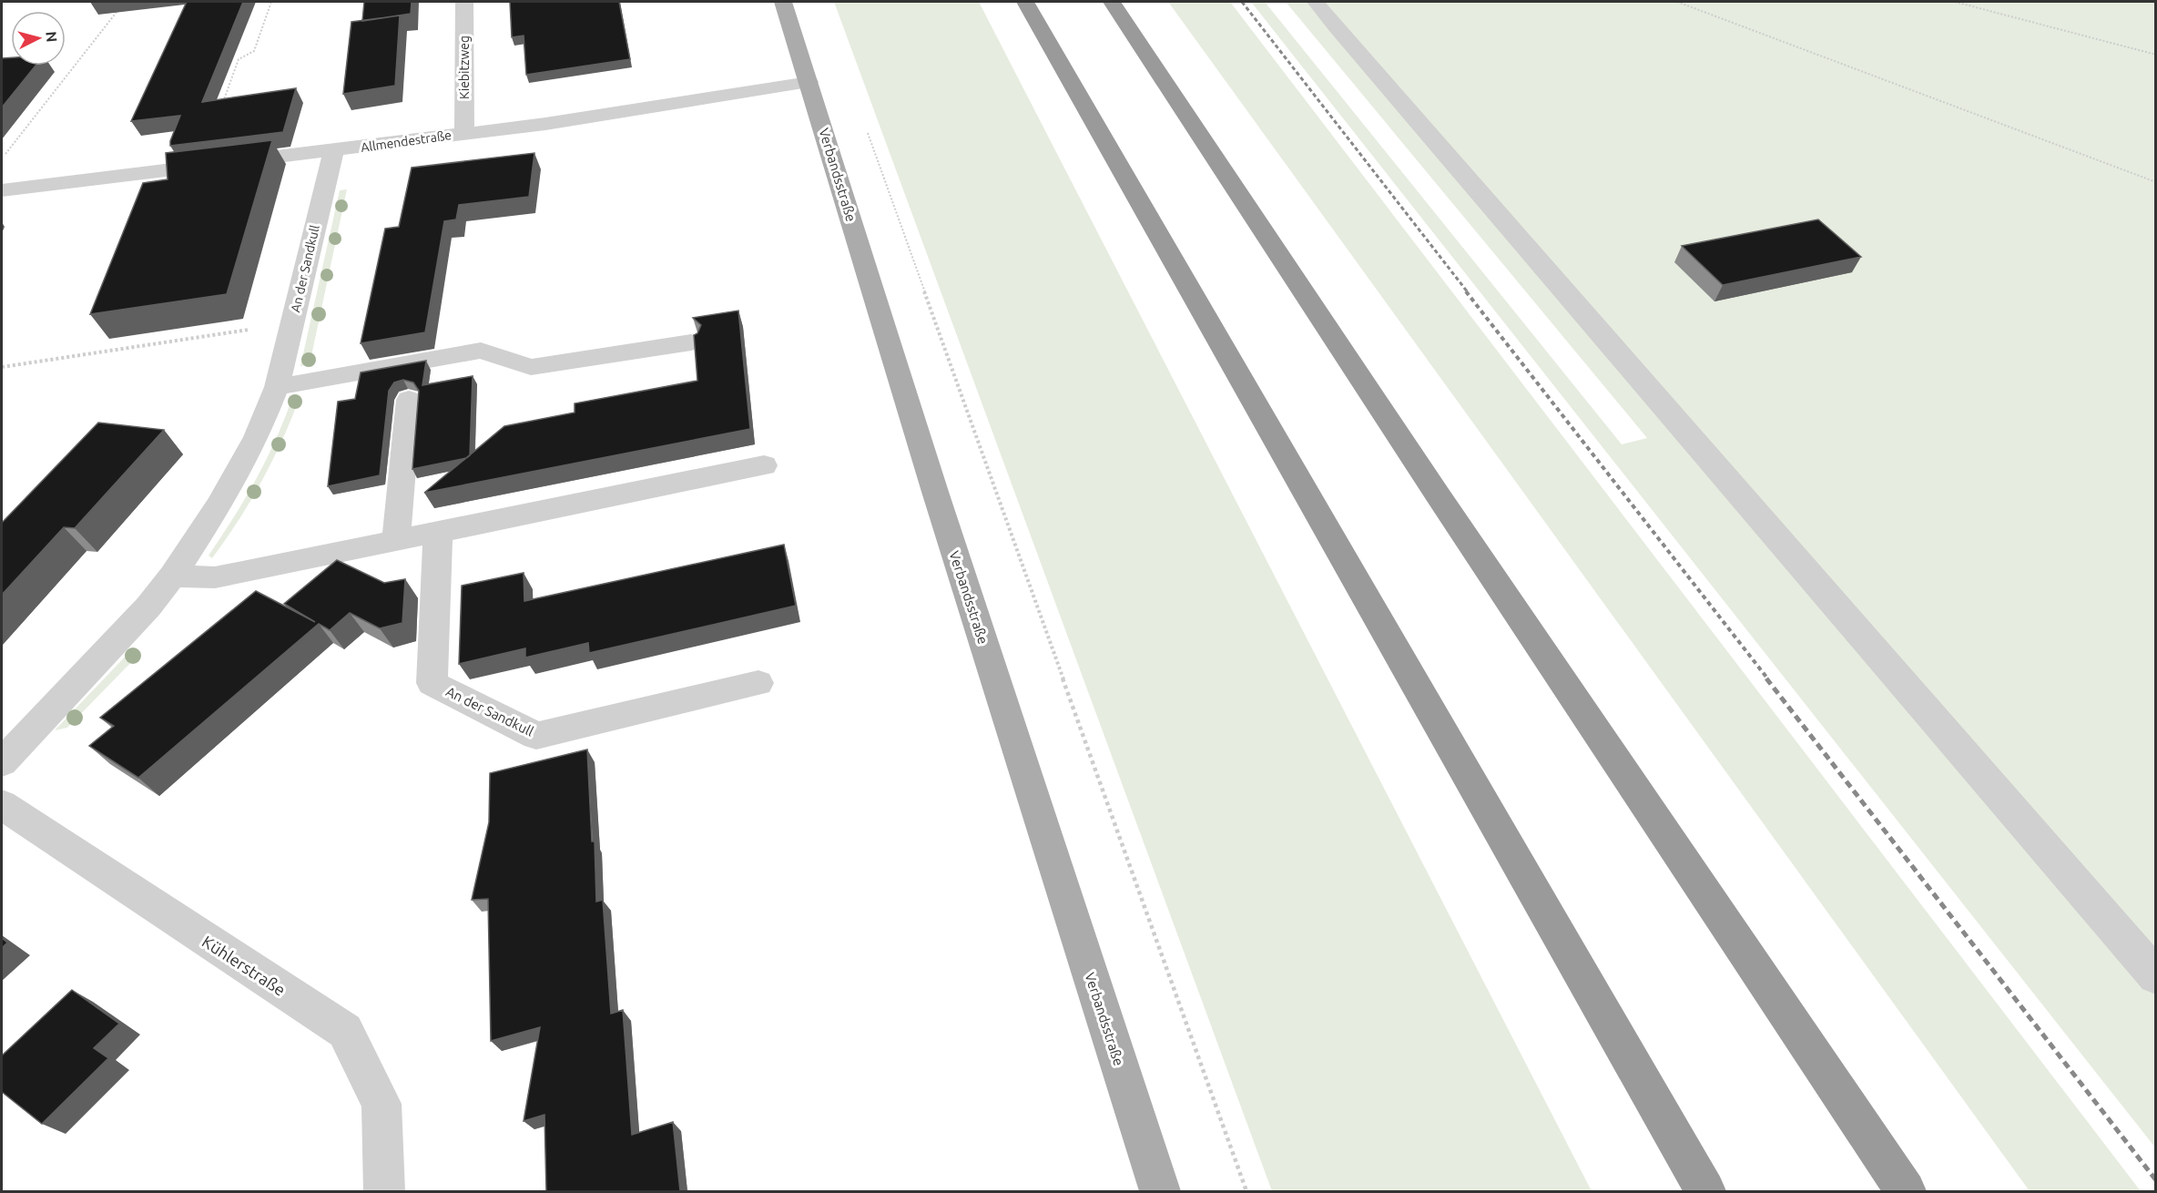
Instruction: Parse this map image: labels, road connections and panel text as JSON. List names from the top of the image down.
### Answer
{
  "streets": {
    "main road": ["Verbandsstraße"],
    "street": [
      "Kiebitzweg",
      "Allmendestraße",
      "An der Sandkull",
      "Kühlerstraße"
    ]
  },
  "crossings": [
    ["Kiebitzweg", "Allmendestraße"],
    ["Allmendestraße", "Verbandsstraße"],
    ["Allmendestraße", "An der Sandkull"]
  ],
  "north": "right"
}
